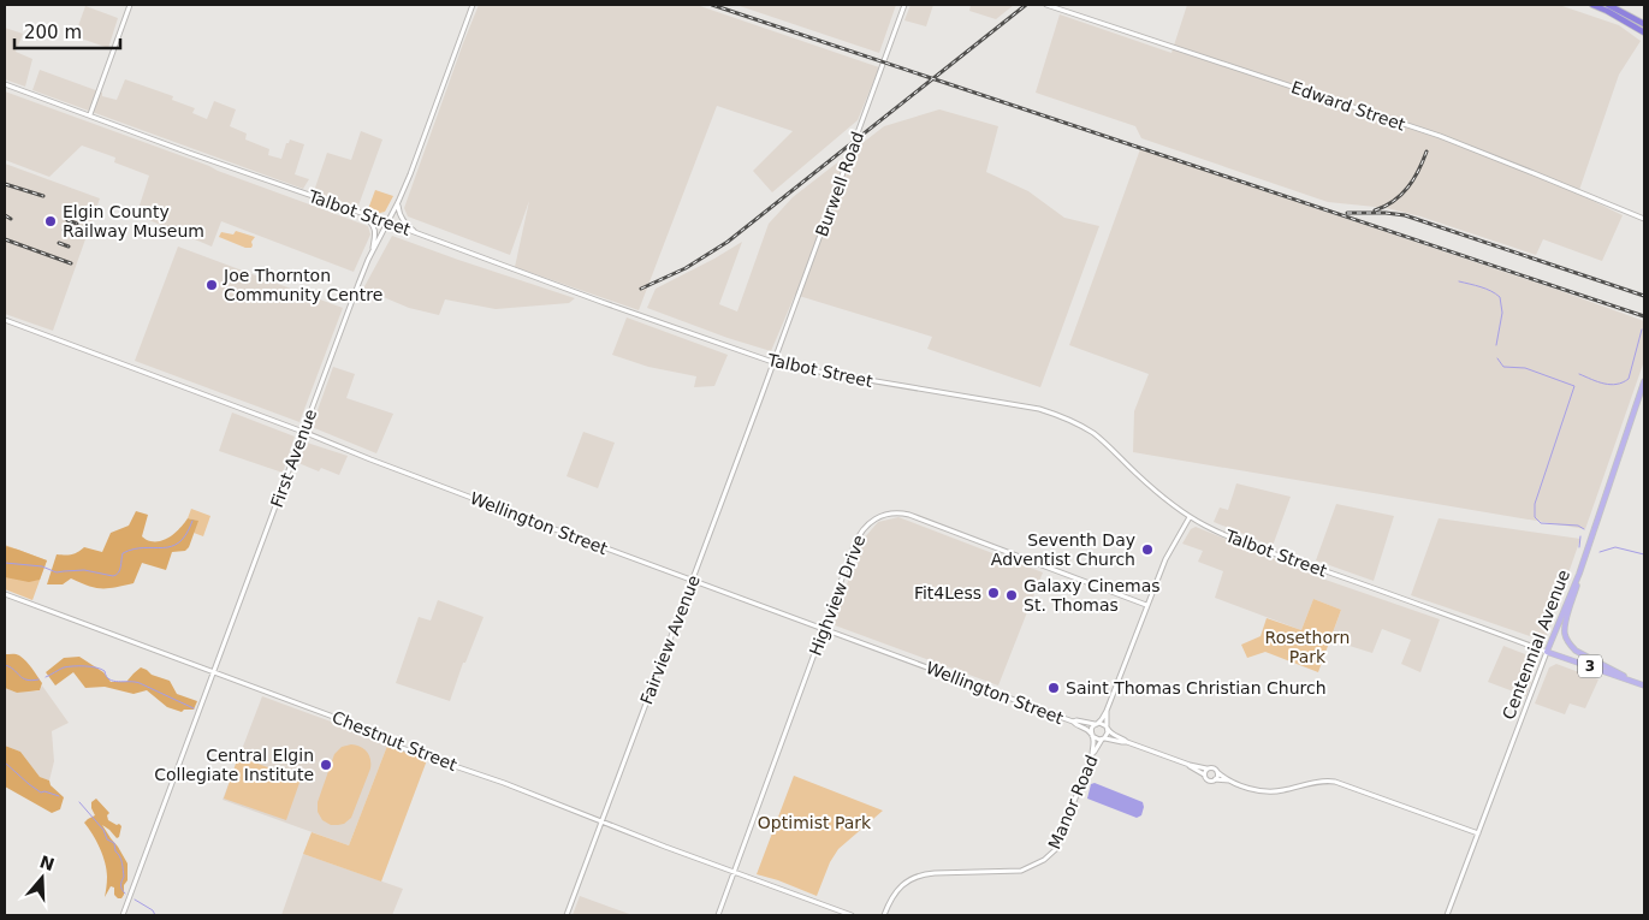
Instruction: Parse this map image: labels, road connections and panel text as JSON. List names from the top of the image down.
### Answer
{
  "streets": {
    "main road": ["Centennial Avenue", "3"],
    "street": [
      "Edward Street",
      "Burwell Road",
      "Talbot Street",
      "First Avenue",
      "Wellington Street",
      "Highview Drive",
      "Fairview Avenue",
      "Chestnut Street",
      "Manor Road"
    ]
  },
  "crossings": [
    ["Burwell Road", "Talbot Street"],
    ["Burwell Road", "Fairview Avenue"],
    ["Talbot Street", "First Avenue"],
    ["Talbot Street", "Fairview Avenue"],
    ["Talbot Street", "Centennial Avenue"],
    ["Talbot Street", "3"],
    ["First Avenue", "Wellington Street"],
    ["First Avenue", "Chestnut Street"],
    ["Wellington Street", "Highview Drive"],
    ["Wellington Street", "Fairview Avenue"],
    ["Wellington Street", "Manor Road"],
    ["Highview Drive", "Chestnut Street"],
    ["Fairview Avenue", "Chestnut Street"],
    ["Centennial Avenue", "3"]
  ],
  "parks": ["Rosethorn Park", "Optimist Park"],
  "places": [
    "Elgin County Railway Museum",
    "Joe Thornton Community Centre",
    "Seventh Day Adventist Church",
    "Fit4Less",
    "Galaxy Cinemas St. Thomas",
    "Saint Thomas Christian Church",
    "Central Elgin Collegiate Institute"
  ],
  "scale_bar": "200 m",
  "north": "top"
}
